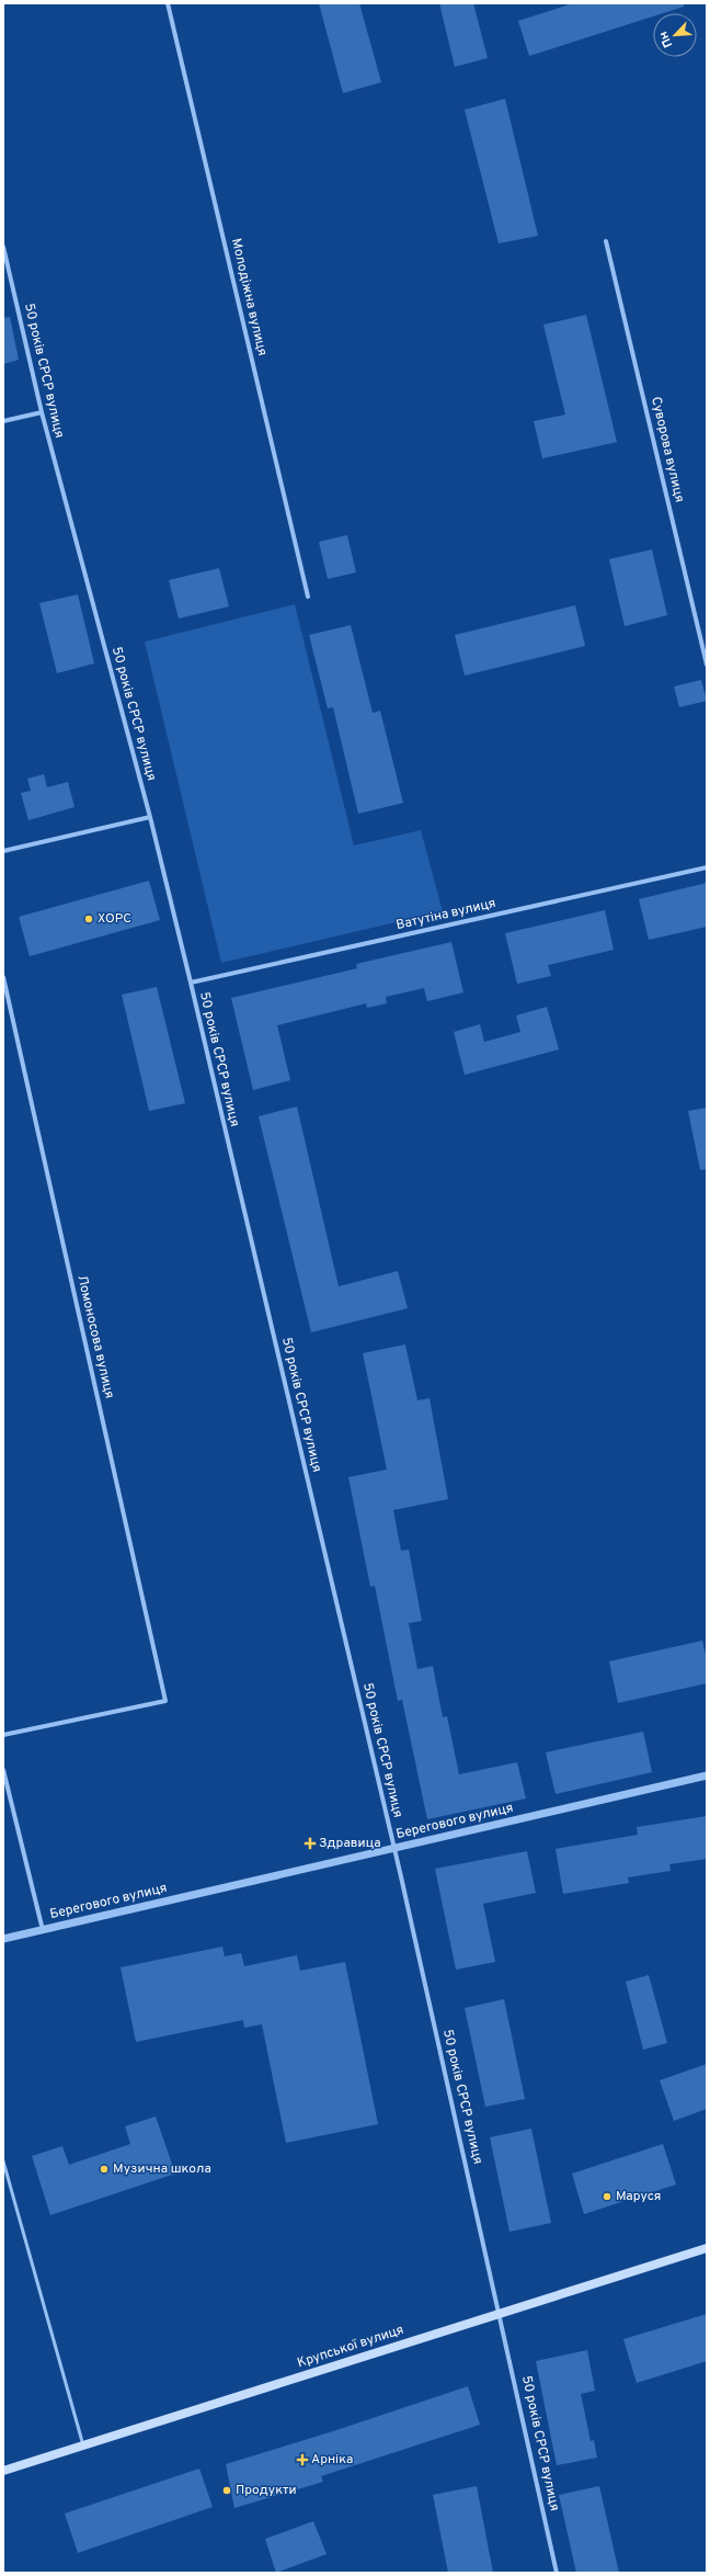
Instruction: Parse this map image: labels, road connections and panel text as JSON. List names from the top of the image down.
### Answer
{
  "streets": {
    "main road": ["Крупської вулиця"],
    "street": [
      "Молодіжна вулиця",
      "50 років СРСР вулиця",
      "Суворова вулиця",
      "Ватутіна вулиця",
      "Ломоносова вулиця",
      "Берегового вулиця"
    ]
  },
  "crossings": [
    ["50 років СРСР вулиця", "Ватутіна вулиця"],
    ["50 років СРСР вулиця", "Берегового вулиця"],
    ["50 років СРСР вулиця", "Крупської вулиця"]
  ],
  "places": {
    "other": [
      "ХОРС",
      "Музична школа",
      "Маруся",
      "Продукти"
    ],
    "health": ["Здравица", "Арніка"]
  },
  "north": "bottom left"
}
